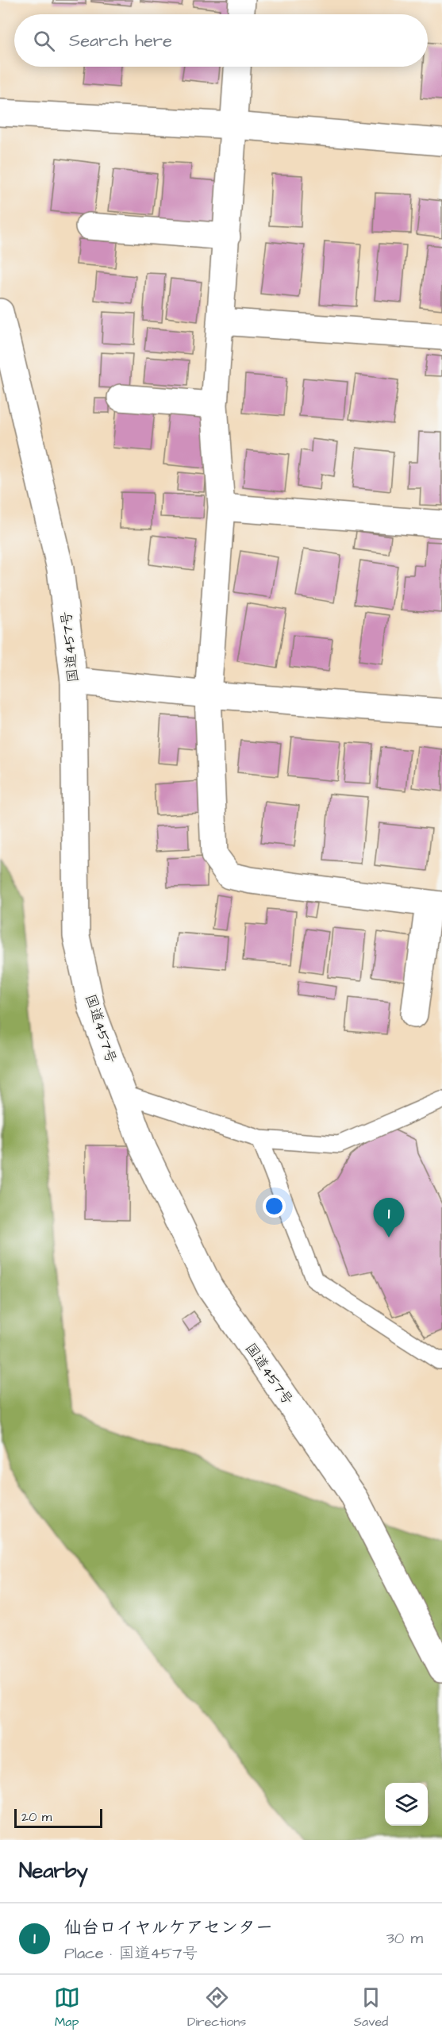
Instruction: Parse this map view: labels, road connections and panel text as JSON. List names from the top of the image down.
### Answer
{
  "streets": {
    "main road": ["国道457号"]
  },
  "scale_bar": "20 m",
  "page": {
    "search": "Search here",
    "pins": "1",
    "scale": "20 m",
    "heading": "Nearby",
    "list": [
      {
        "mark": "1",
        "name": "仙台ロイヤルケアセンター",
        "note": "Place · 国道457号",
        "value": "30 m"
      }
    ],
    "nav": ["Map", "Directions", "Saved"]
  }
}
